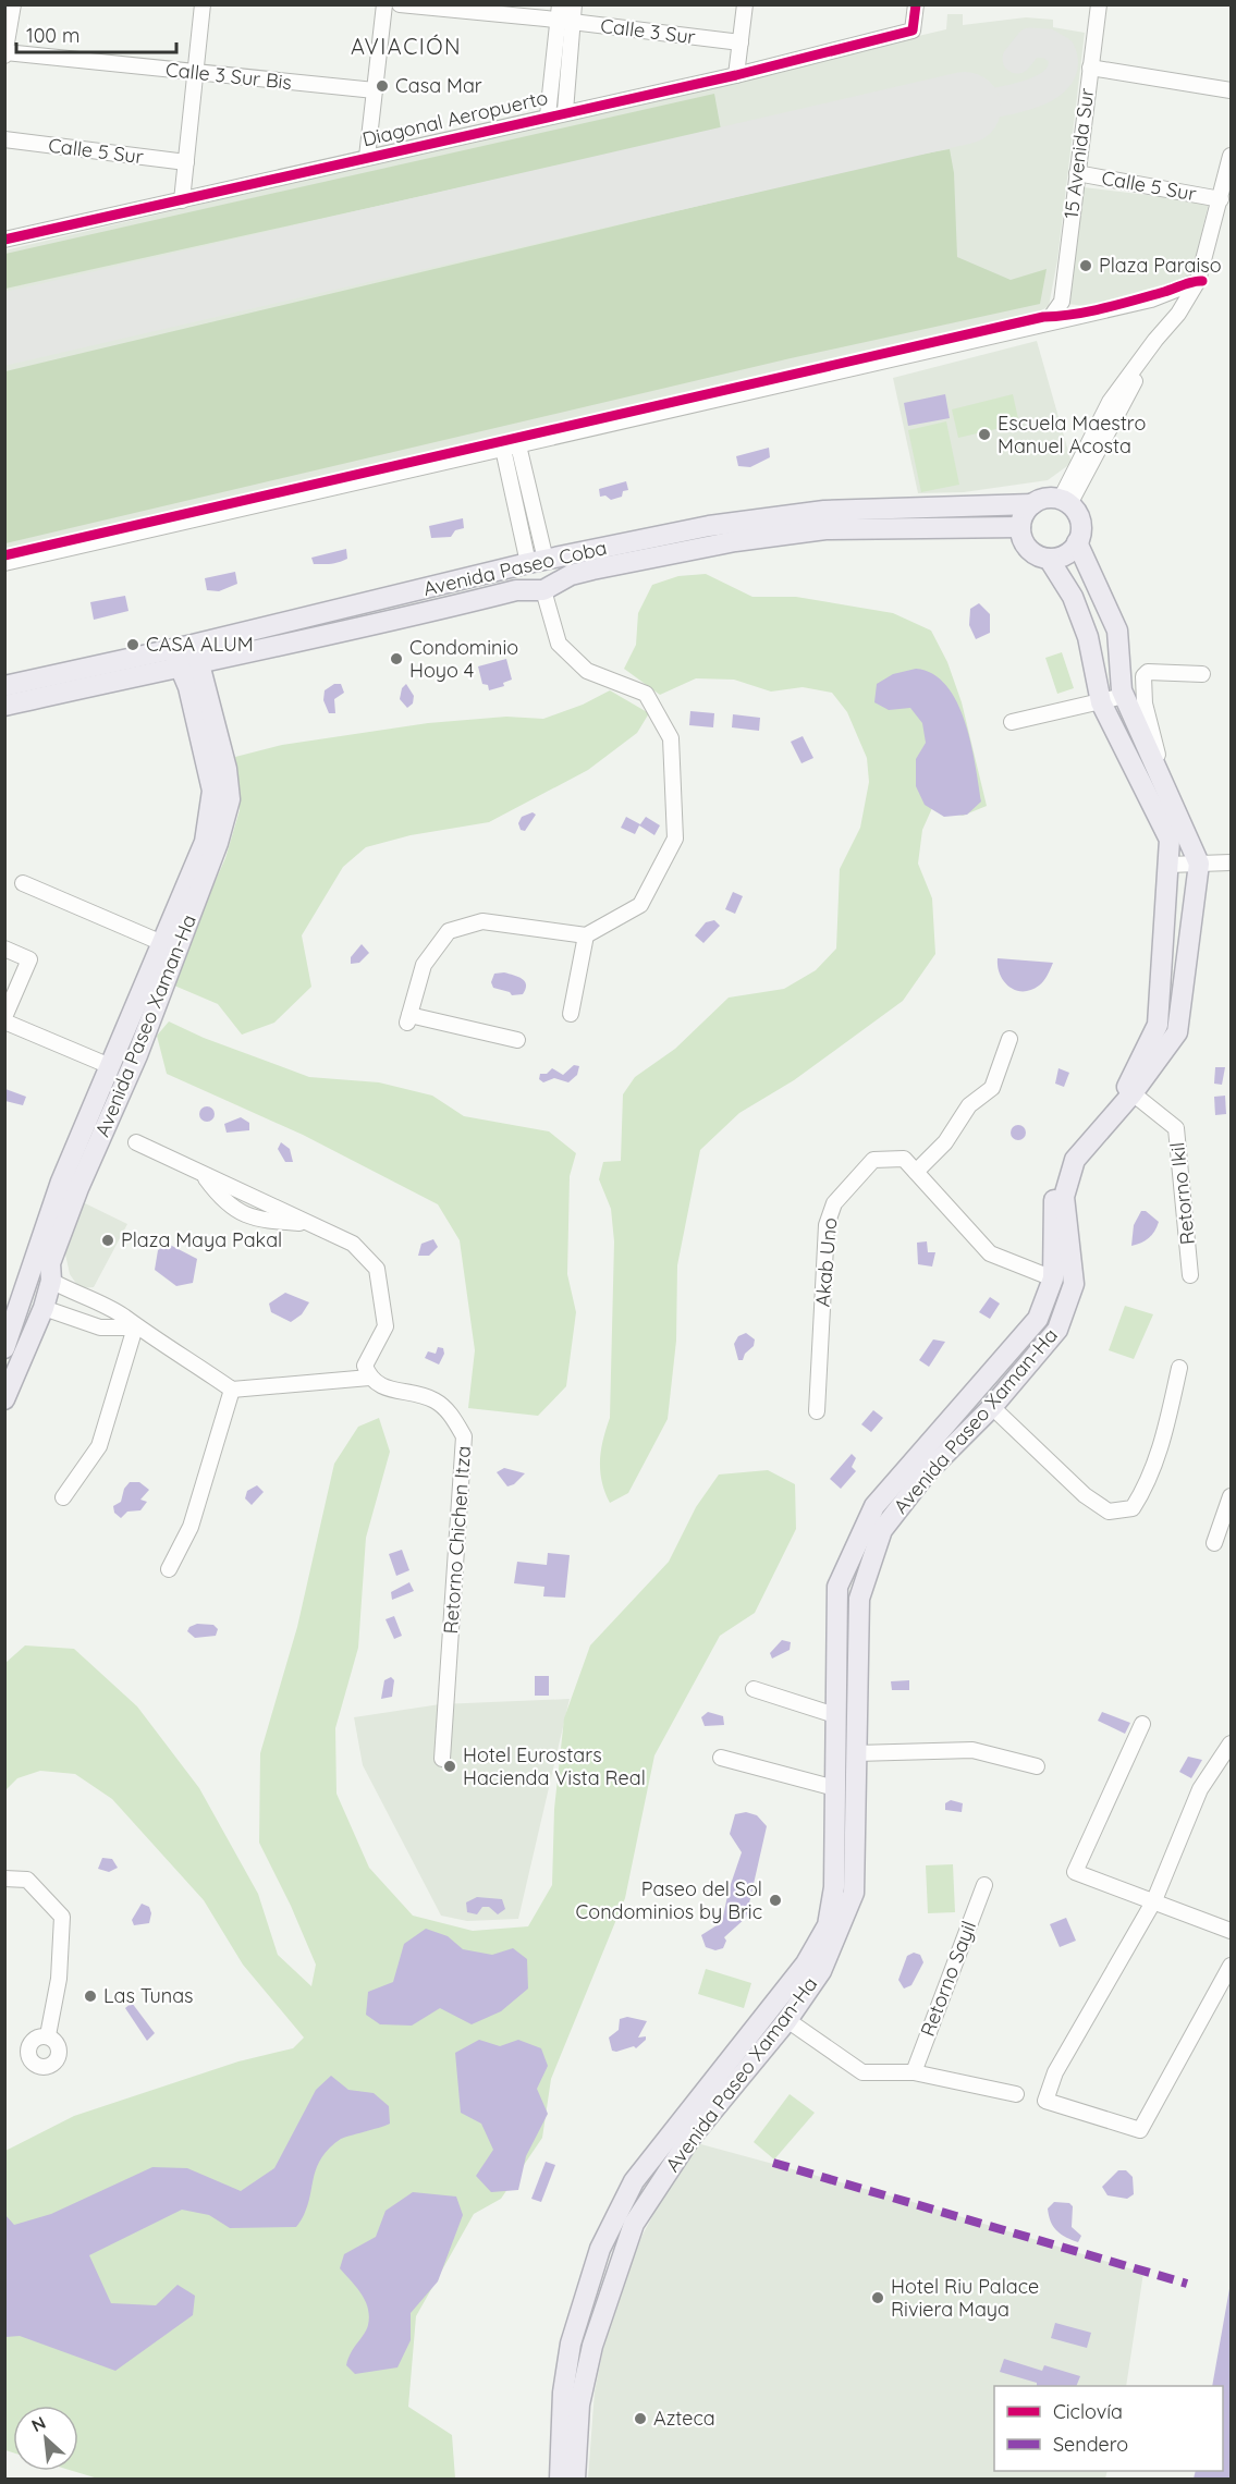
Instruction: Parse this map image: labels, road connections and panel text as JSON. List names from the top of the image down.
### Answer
{
  "streets": {
    "main road": ["Avenida Paseo Coba", "Avenida Paseo Xaman-Ha"],
    "street": [
      "Calle 3 Sur",
      "Calle 3 Sur Bis",
      "Diagonal Aeropuerto",
      "Calle 5 Sur",
      "15 Avenida Sur",
      "Retorno Ikil",
      "Akab Uno",
      "Retorno Chichen Itza",
      "Retorno Sayil"
    ]
  },
  "crossings": [
    ["Calle 5 Sur", "15 Avenida Sur"],
    ["Avenida Paseo Coba", "Avenida Paseo Xaman-Ha"],
    ["Avenida Paseo Xaman-Ha", "Retorno Ikil"],
    ["Avenida Paseo Xaman-Ha", "Akab Uno"]
  ],
  "districts": ["AVIACIÓN"],
  "places": [
    "Casa Mar",
    "Plaza Paraiso",
    "Escuela Maestro Manuel Acosta",
    "CASA ALUM",
    "Condominio Hoyo 4",
    "Plaza Maya Pakal",
    "Hotel Eurostars Hacienda Vista Real",
    "Paseo del Sol Condominios by Bric",
    "Las Tunas",
    "Hotel Riu Palace Riviera Maya",
    "Azteca"
  ],
  "legend": ["Ciclovía", "Sendero"],
  "scale_bar": "100 m",
  "north": "top left"
}
